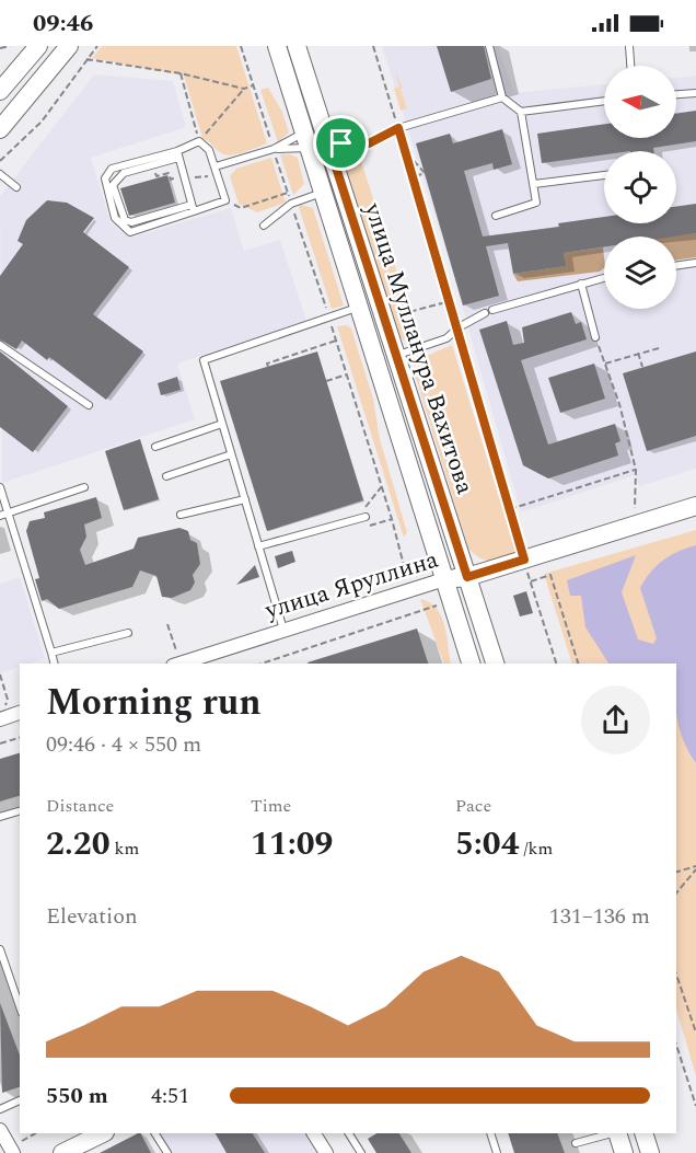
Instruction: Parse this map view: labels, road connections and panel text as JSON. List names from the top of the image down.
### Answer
{
  "streets": {
    "main road": ["улица Мулланура Вахитова", "улица Яруллина"]
  },
  "crossings": [
    ["улица Мулланура Вахитова", "улица Яруллина"]
  ],
  "north": "left",
  "page": {
    "status": "09:46",
    "heading": ["Morning run", "09:46 · 4 × 550 m"],
    "stats": [
      ["Distance", "2.20 km"],
      ["Time", "11:09"],
      ["Pace", "5:04 /km"]
    ],
    "chart": ["Elevation", "131–136 m"],
    "list": [
      {
        "name": "550 m",
        "note": "4:51"
      }
    ]
  }
}
